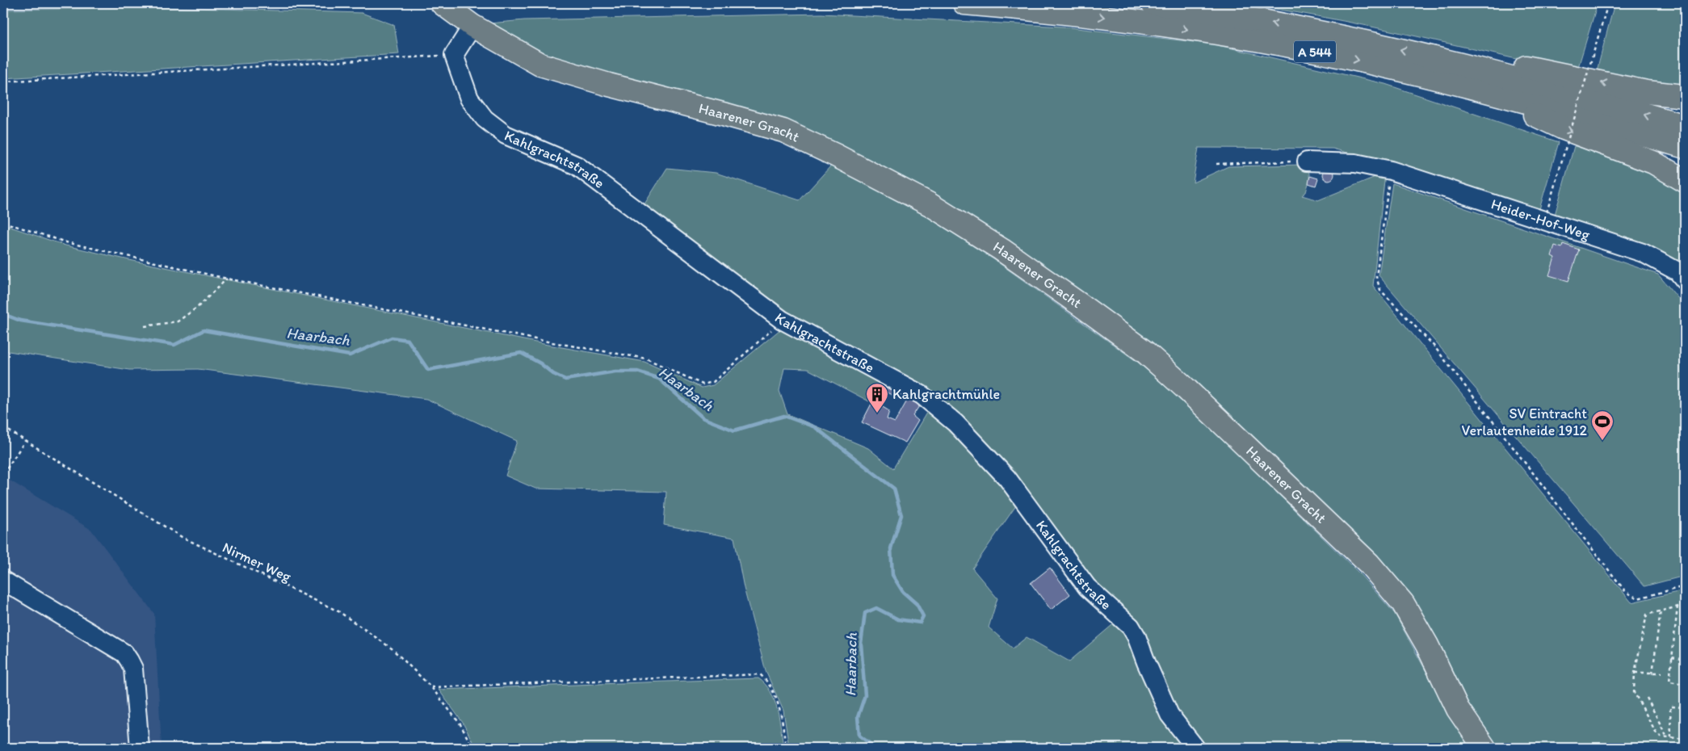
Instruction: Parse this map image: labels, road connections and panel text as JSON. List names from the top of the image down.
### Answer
{
  "streets": {
    "main road": ["A 544", "Haarener Gracht"],
    "street": ["Kahlgrachtstraße", "Heider-Hof-Weg"],
    "path": ["Nirmer Weg"]
  },
  "water": ["Haarbach"],
  "places": {
    "building": ["Kahlgrachtmühle"],
    "sports": ["SV Eintracht Verlautenheide 1912"]
  }
}
